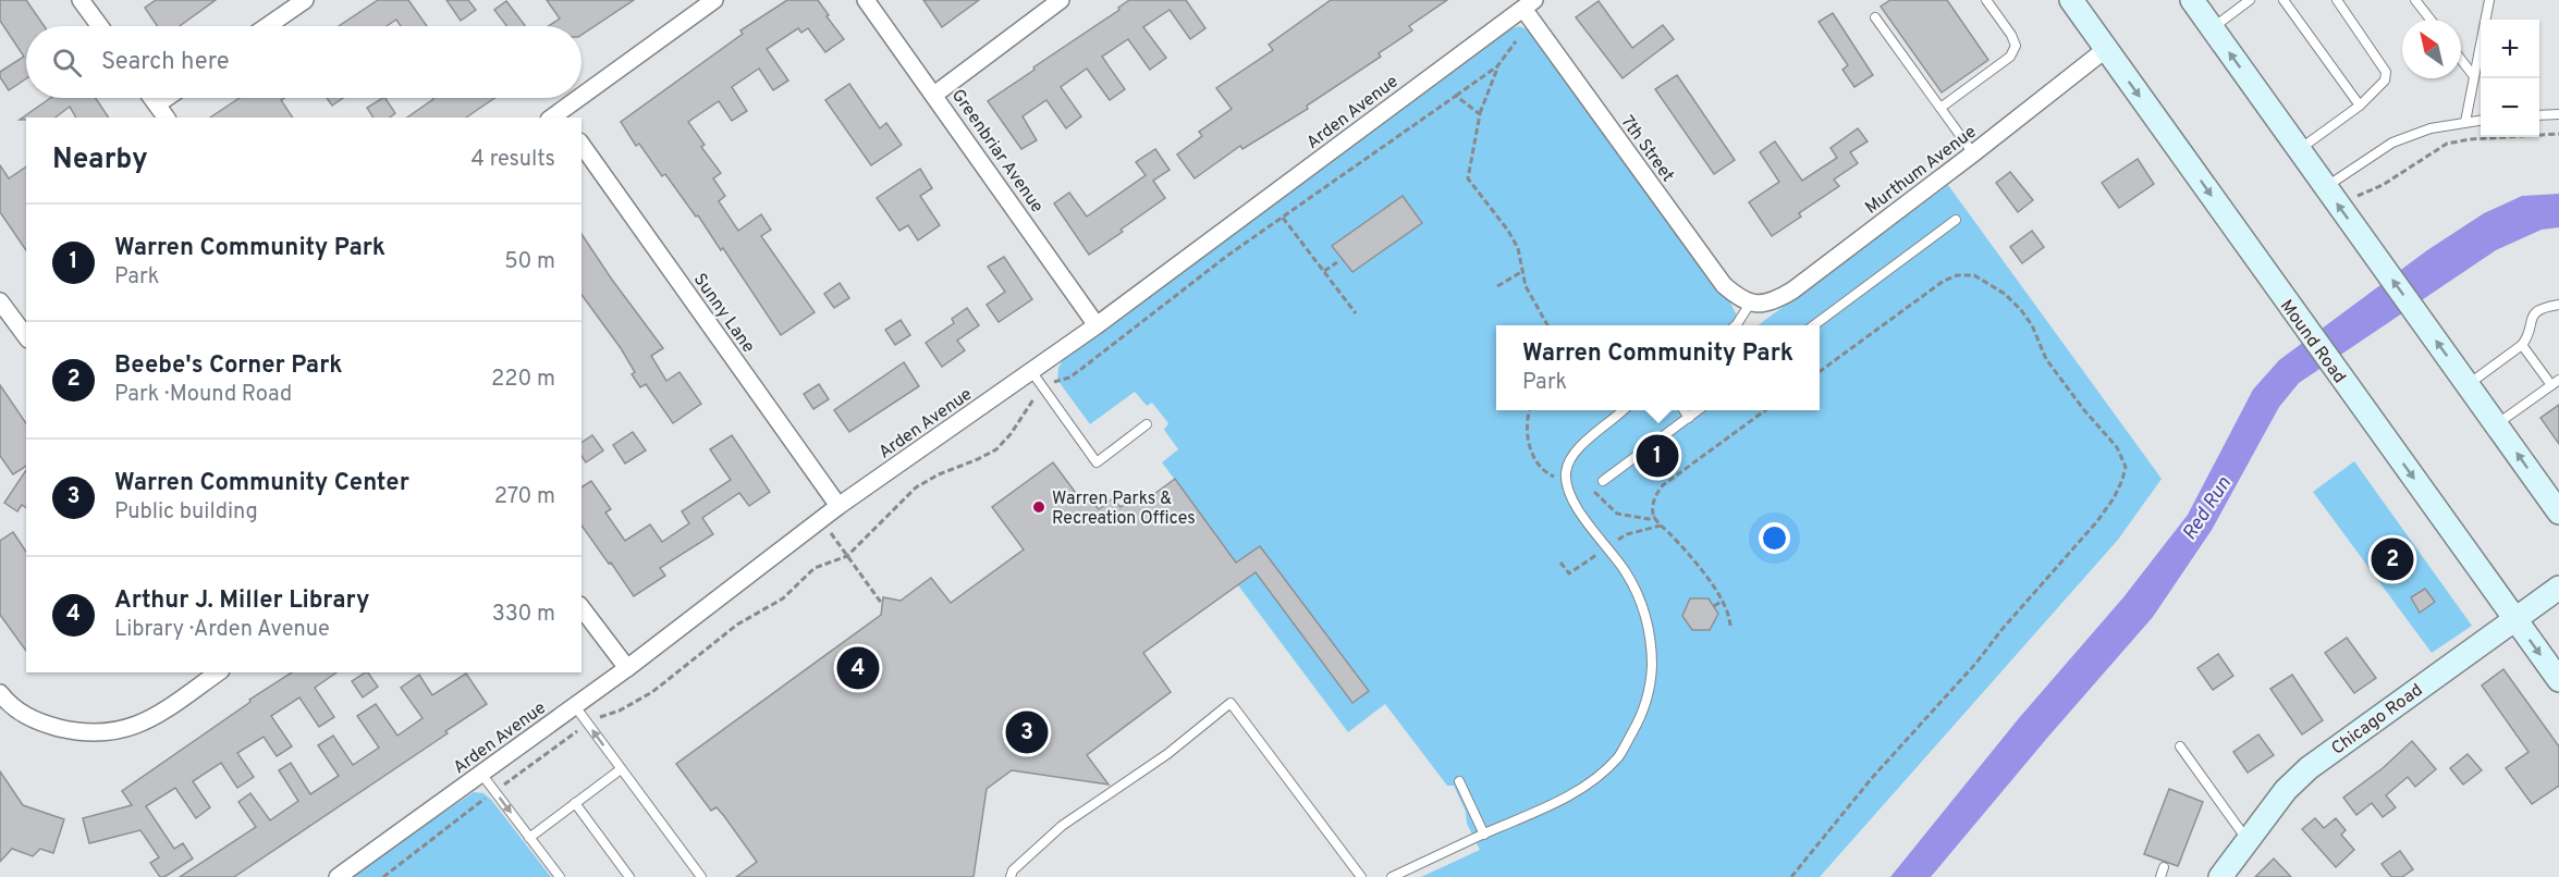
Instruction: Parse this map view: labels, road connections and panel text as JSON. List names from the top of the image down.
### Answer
{
  "streets": {
    "main road": ["Mound Road", "Chicago Road"],
    "street": [
      "Arden Avenue",
      "7th Street",
      "Greenbriar Avenue",
      "Murthum Avenue",
      "Sunny Lane"
    ]
  },
  "crossings": [
    ["Arden Avenue", "7th Street"],
    ["Arden Avenue", "Greenbriar Avenue"],
    ["Arden Avenue", "Sunny Lane"],
    ["7th Street", "Murthum Avenue"],
    ["Murthum Avenue", "Mound Road"],
    ["Mound Road", "Chicago Road"]
  ],
  "water": ["Red Run"],
  "places": ["Warren Parks & Recreation Offices"],
  "north": "top left",
  "page": {
    "map_buttons": ["+", "−"],
    "search": "Search here",
    "heading": ["Nearby", "4 results"],
    "list": [
      {
        "mark": "1",
        "name": "Warren Community Park",
        "note": "Park",
        "value": "50 m"
      },
      {
        "mark": "2",
        "name": "Beebe's Corner Park",
        "note": "Park · Mound Road",
        "value": "220 m"
      },
      {
        "mark": "3",
        "name": "Warren Community Center",
        "note": "Public building",
        "value": "270 m"
      },
      {
        "mark": "4",
        "name": "Arthur J. Miller Library",
        "note": "Library · Arden Avenue",
        "value": "330 m"
      }
    ],
    "popup": ["Warren Community Park", "Park"],
    "pins": [
      "1",
      "2",
      "4",
      "3"
    ]
  }
}
